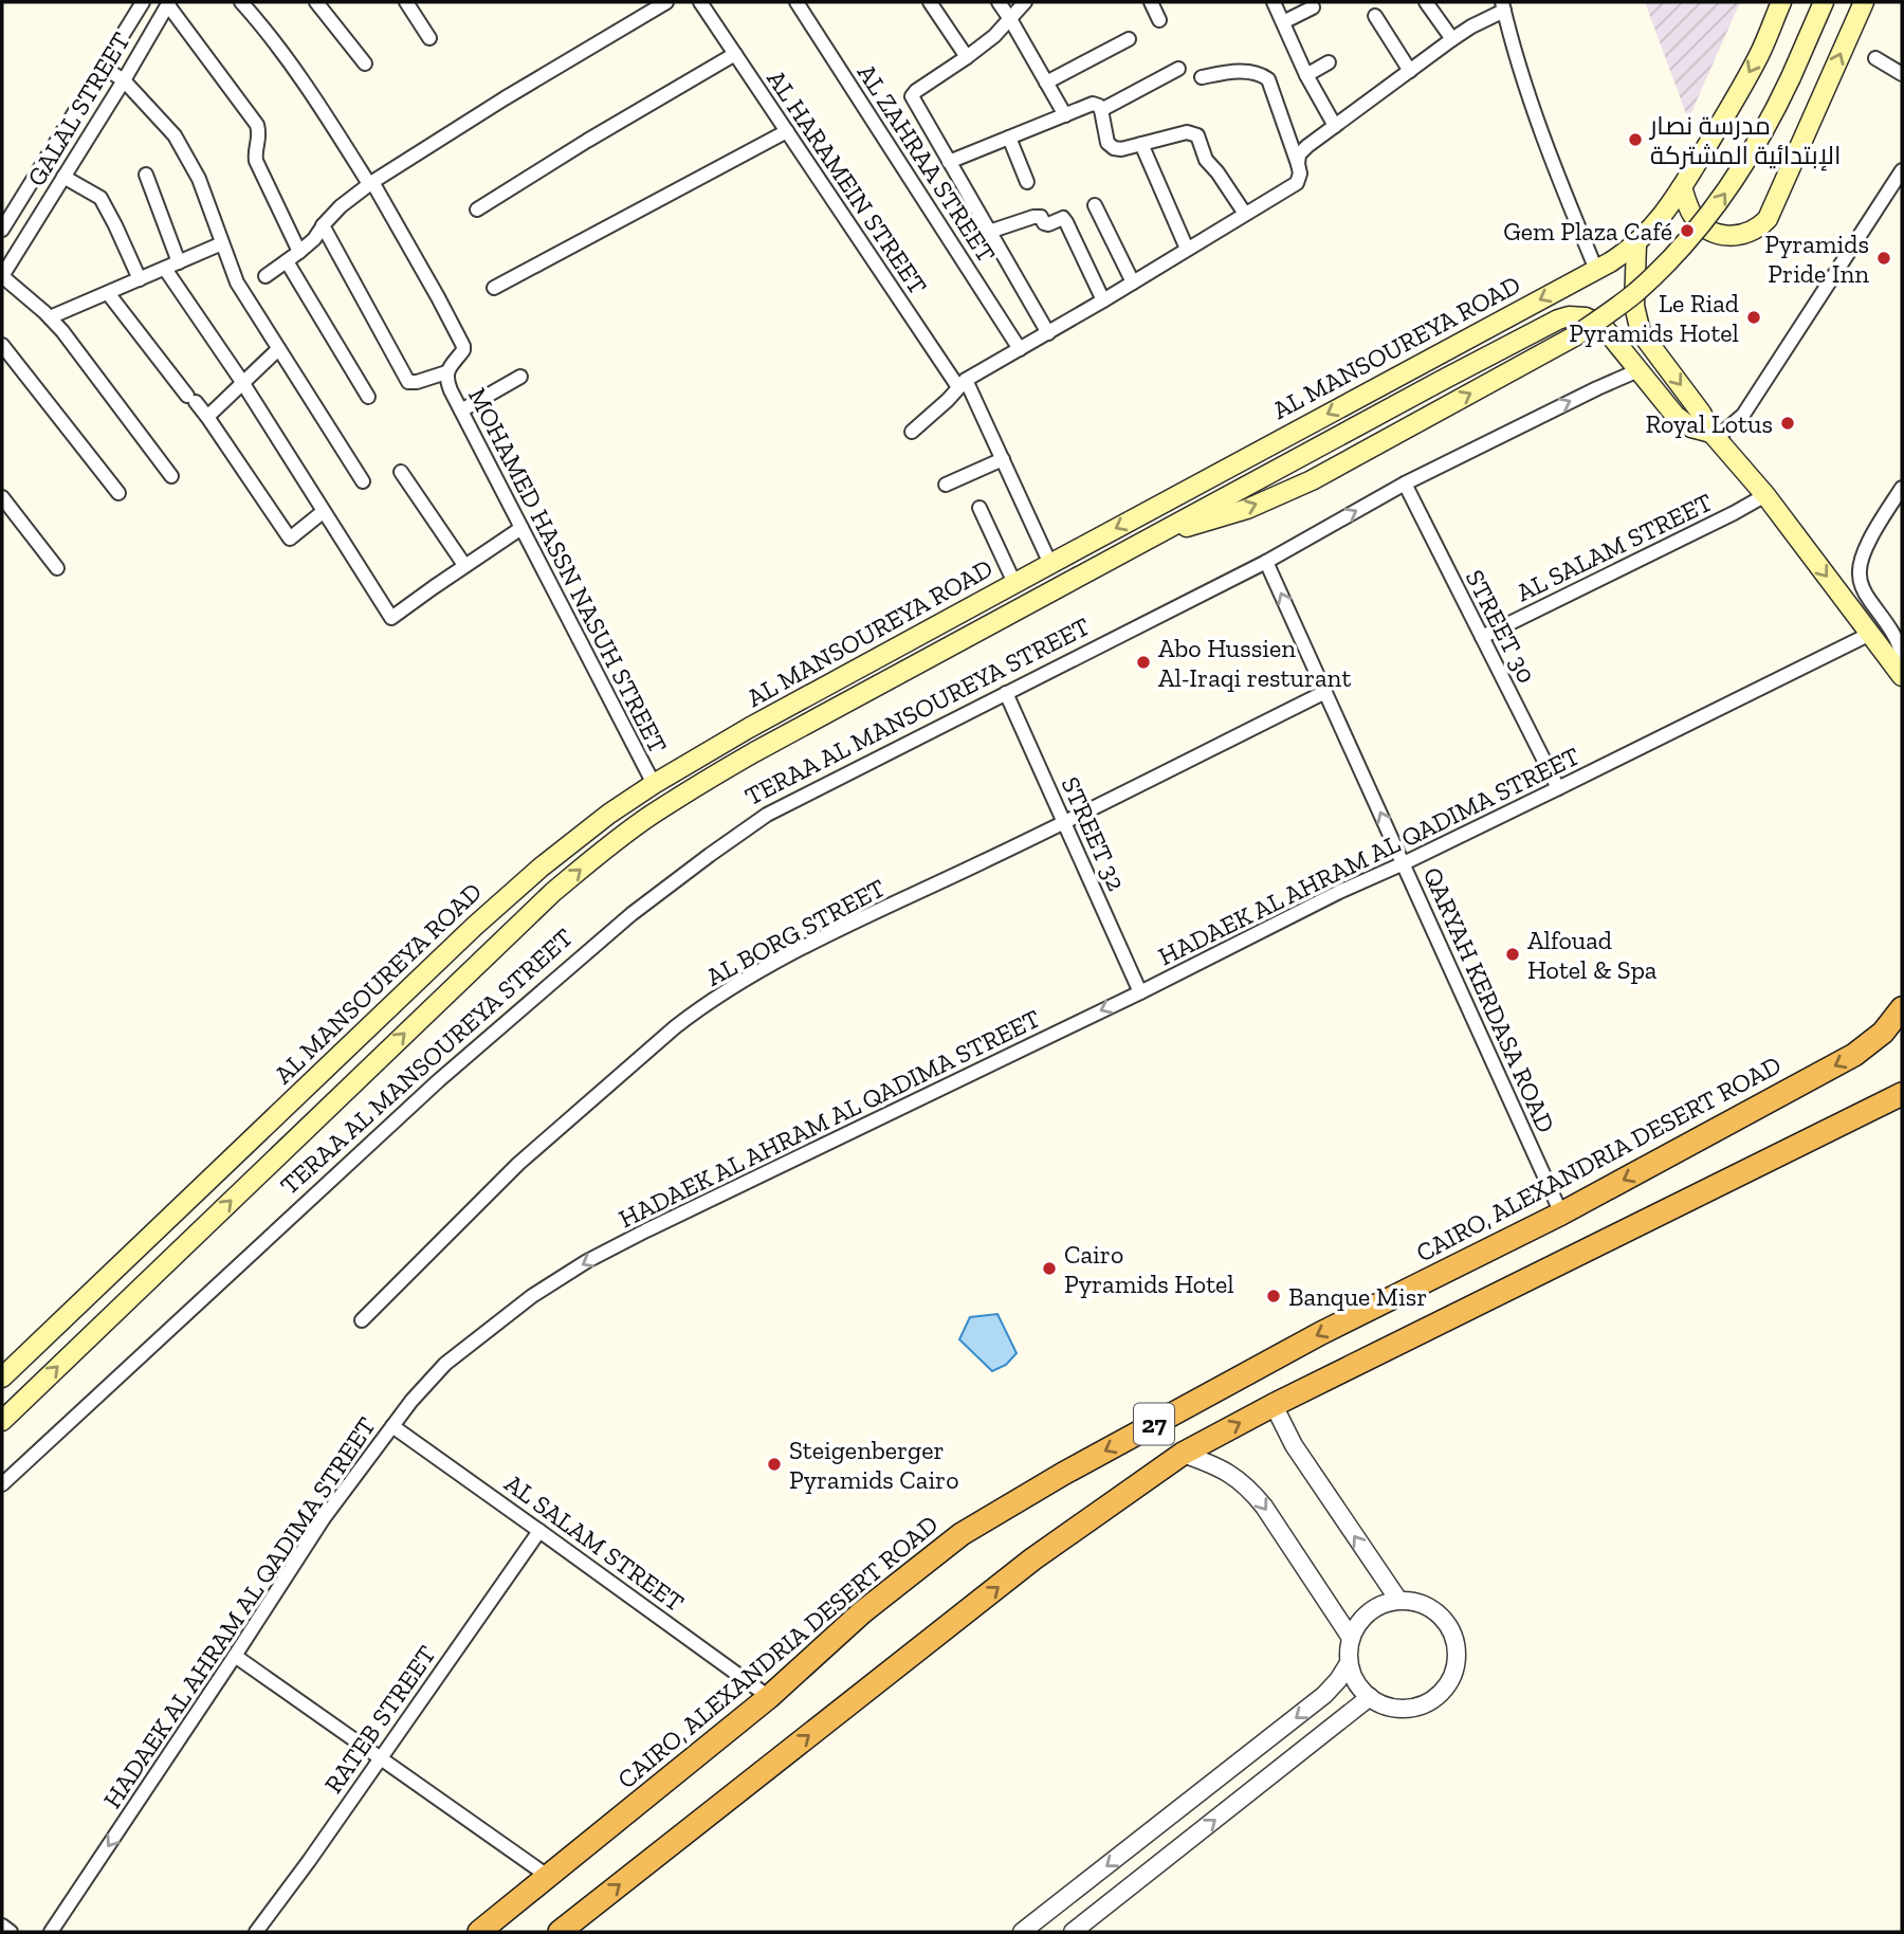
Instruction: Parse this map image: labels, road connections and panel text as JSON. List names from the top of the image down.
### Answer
{
  "streets": {
    "highway": ["CAIRO, ALEXANDRIA DESERT ROAD", "27"],
    "main road": ["AL MANSOUREYA ROAD"],
    "street": [
      "GALAL STREET",
      "AL ZAHRAA STREET",
      "AL HARAMEIN STREET",
      "AL SALAM STREET",
      "MOHAMED HASSN NASUH STREET",
      "STREET 30",
      "TERAA AL MANSOUREYA STREET",
      "STREET 32",
      "HADAEK AL AHRAM AL QADIMA STREET",
      "AL BORG STREET",
      "QARYAH KERDASA ROAD",
      "RATEB STREET"
    ]
  },
  "crossings": [
    ["AL HARAMEIN STREET", "AL MANSOUREYA ROAD"],
    ["AL MANSOUREYA ROAD", "MOHAMED HASSN NASUH STREET"],
    ["AL MANSOUREYA ROAD", "TERAA AL MANSOUREYA STREET"],
    ["AL SALAM STREET", "STREET 30"],
    ["AL SALAM STREET", "HADAEK AL AHRAM AL QADIMA STREET"],
    ["AL SALAM STREET", "CAIRO, ALEXANDRIA DESERT ROAD"],
    ["AL SALAM STREET", "RATEB STREET"],
    ["STREET 30", "TERAA AL MANSOUREYA STREET"],
    ["STREET 30", "HADAEK AL AHRAM AL QADIMA STREET"],
    ["TERAA AL MANSOUREYA STREET", "STREET 32"],
    ["TERAA AL MANSOUREYA STREET", "QARYAH KERDASA ROAD"],
    ["STREET 32", "HADAEK AL AHRAM AL QADIMA STREET"],
    ["STREET 32", "AL BORG STREET"],
    ["HADAEK AL AHRAM AL QADIMA STREET", "QARYAH KERDASA ROAD"],
    ["AL BORG STREET", "QARYAH KERDASA ROAD"],
    ["QARYAH KERDASA ROAD", "CAIRO, ALEXANDRIA DESERT ROAD"]
  ],
  "one_way": ["HADAEK AL AHRAM AL QADIMA STREET", "QARYAH KERDASA ROAD"],
  "places": [
    "مدرسة نصار الإبتدائية المشتركة",
    "Gem Plaza Café",
    "Pyramids Pride Inn",
    "Le Riad Pyramids Hotel",
    "Royal Lotus",
    "Abo Hussien Al-Iraqi resturant",
    "Alfouad Hotel & Spa",
    "Cairo Pyramids Hotel",
    "Banque Misr",
    "Steigenberger Pyramids Cairo"
  ]
}
